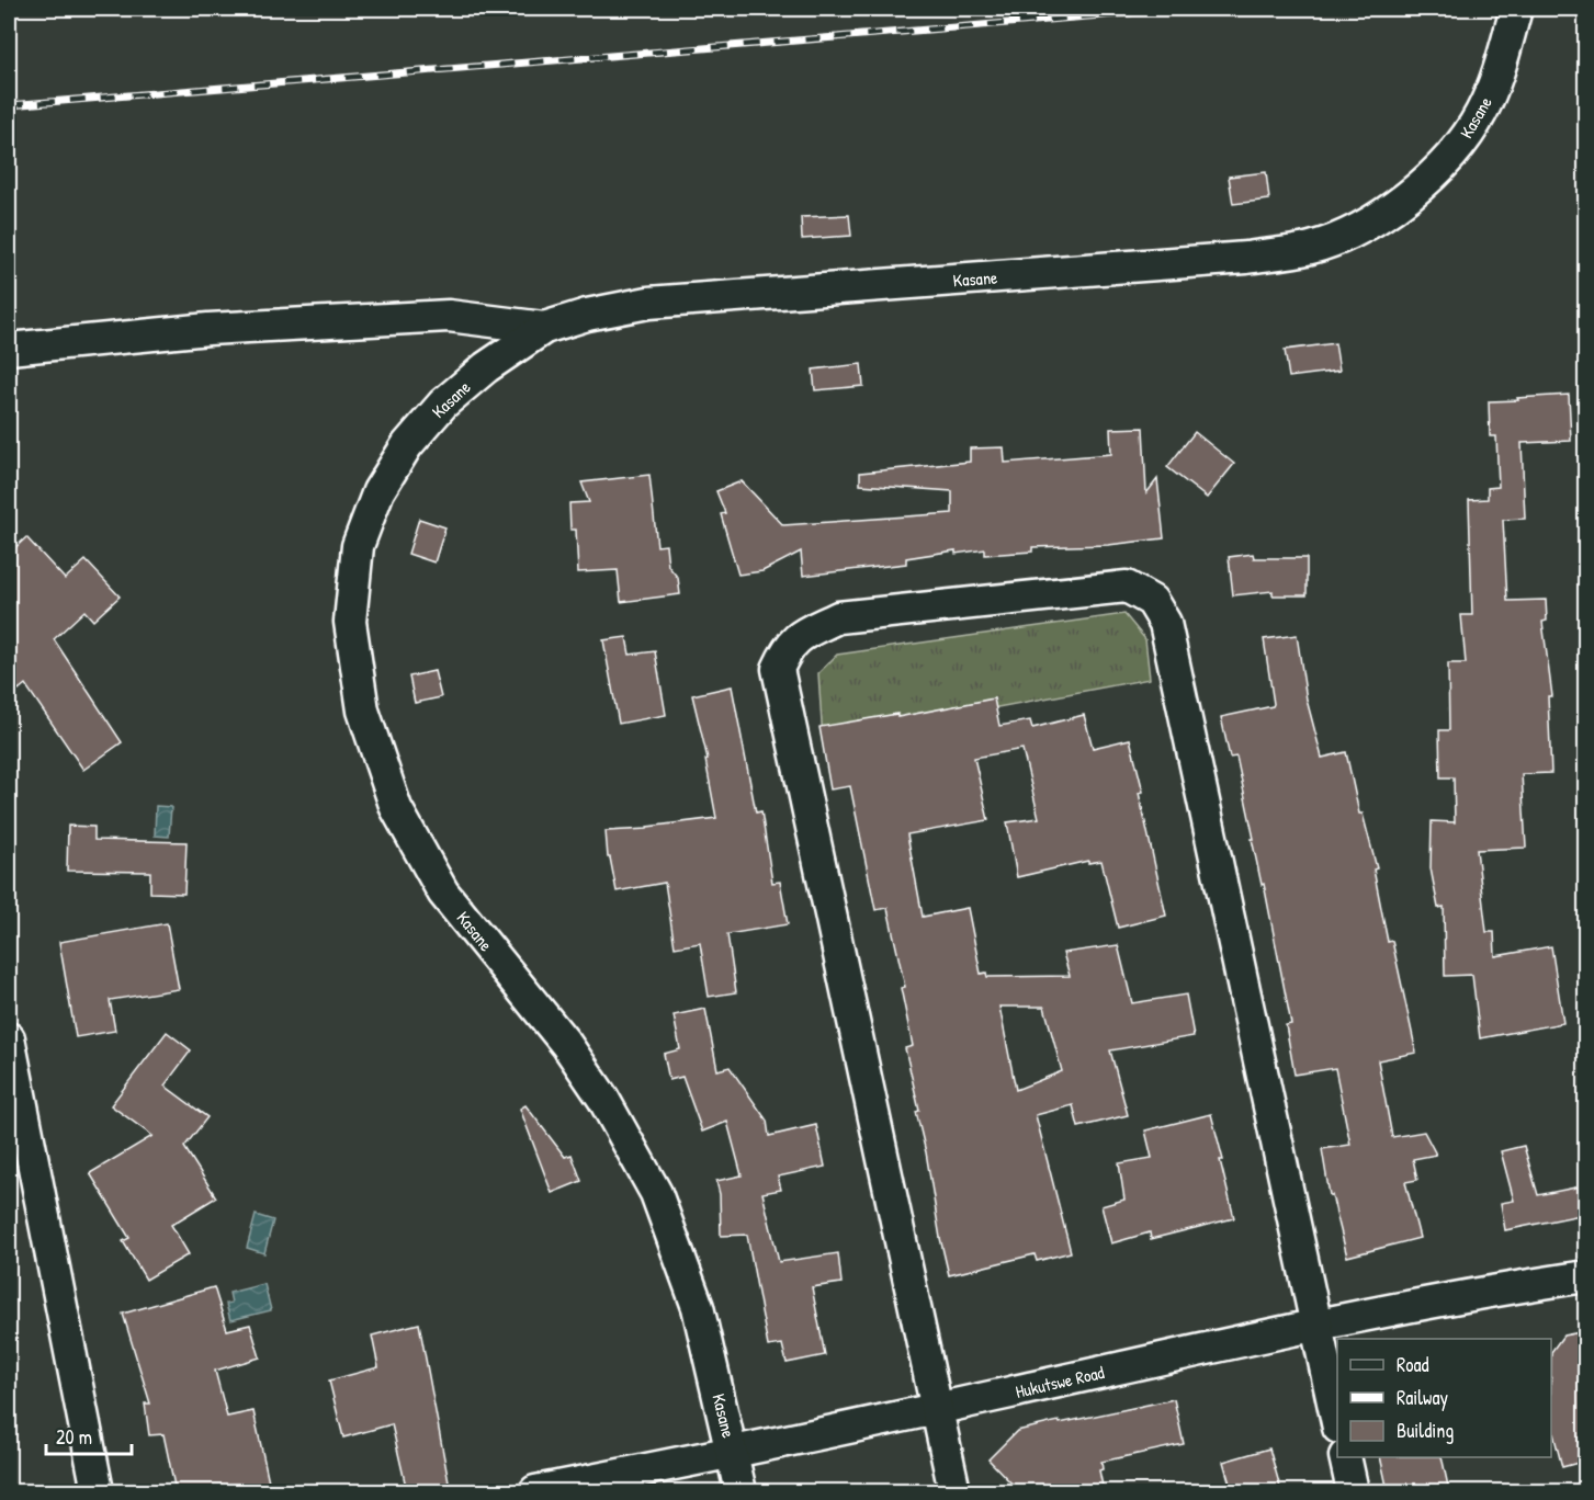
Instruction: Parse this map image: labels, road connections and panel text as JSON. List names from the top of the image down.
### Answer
{
  "streets": {
    "street": ["Kasane", "Hukutswe Road"]
  },
  "crossings": [
    ["Kasane", "Hukutswe Road"]
  ],
  "legend": ["Road", "Railway", "Building"],
  "scale_bar": "20 m"
}
